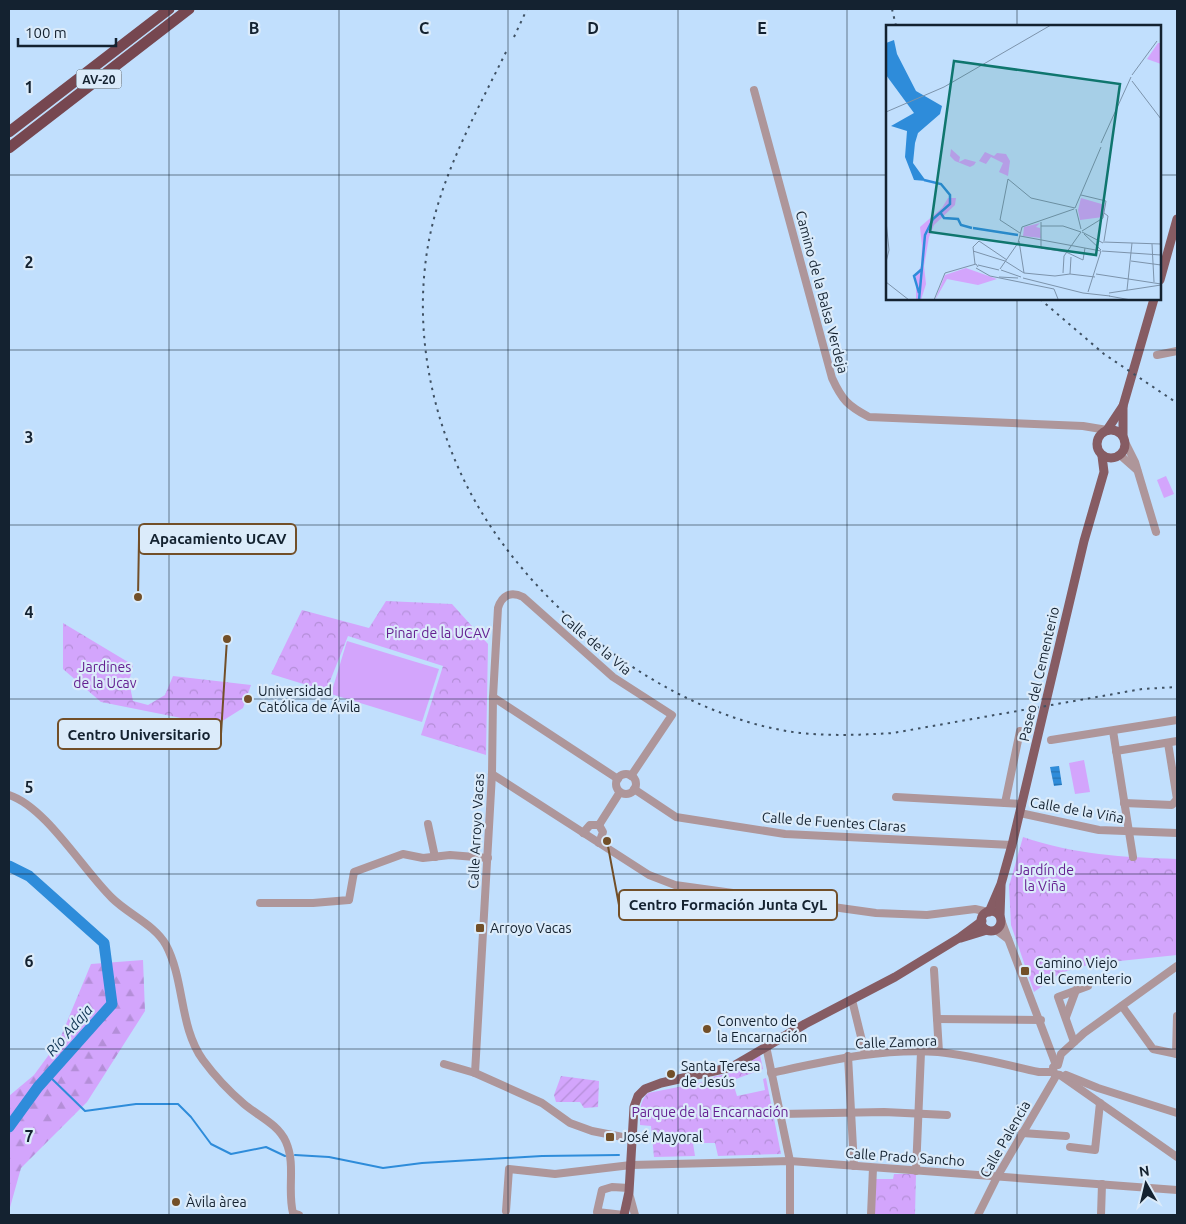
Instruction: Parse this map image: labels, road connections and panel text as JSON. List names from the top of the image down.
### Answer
{
  "streets": {
    "highway": ["AV-20"],
    "main road": ["Paseo del Cementerio"],
    "street": [
      "Camino de la Balsa Verdeja",
      "Calle de la Vía",
      "Calle de la Viña",
      "Calle de Fuentes Claras",
      "Calle Arroyo Vacas",
      "Calle Zamora",
      "Calle Palencia",
      "Calle Prado Sancho"
    ]
  },
  "crossings": [
    ["Camino de la Balsa Verdeja", "Paseo del Cementerio"],
    ["Calle de la Vía", "Calle de Fuentes Claras"],
    ["Calle de la Vía", "Calle Arroyo Vacas"],
    ["Paseo del Cementerio", "Calle de la Viña"],
    ["Paseo del Cementerio", "Calle de Fuentes Claras"],
    ["Paseo del Cementerio", "Calle Zamora"],
    ["Paseo del Cementerio", "Calle Palencia"],
    ["Calle Zamora", "Calle Palencia"],
    ["Calle Palencia", "Calle Prado Sancho"]
  ],
  "water": ["Río Adaja"],
  "parks": [
    "Pinar de la UCAV",
    "Jardines de la Ucav",
    "Jardín de la Viña",
    "Parque de la Encarnación"
  ],
  "places": {
    "other": [
      "Apacamiento UCAV",
      "Centro Universitario",
      "Universidad Católica de Ávila",
      "Centro Formación Junta CyL",
      "Convento de la Encarnación",
      "Santa Teresa de Jesús",
      "Àvila àrea"
    ],
    "transit": ["Arroyo Vacas", "Camino Viejo del Cementerio", "José Mayoral"]
  },
  "scale_bar": "100 m",
  "north": "top",
  "grid": {
    "columns": [
      "B",
      "C",
      "D",
      "E"
    ],
    "rows": [
      "1",
      "2",
      "3",
      "4",
      "5",
      "6",
      "7"
    ]
  }
}
